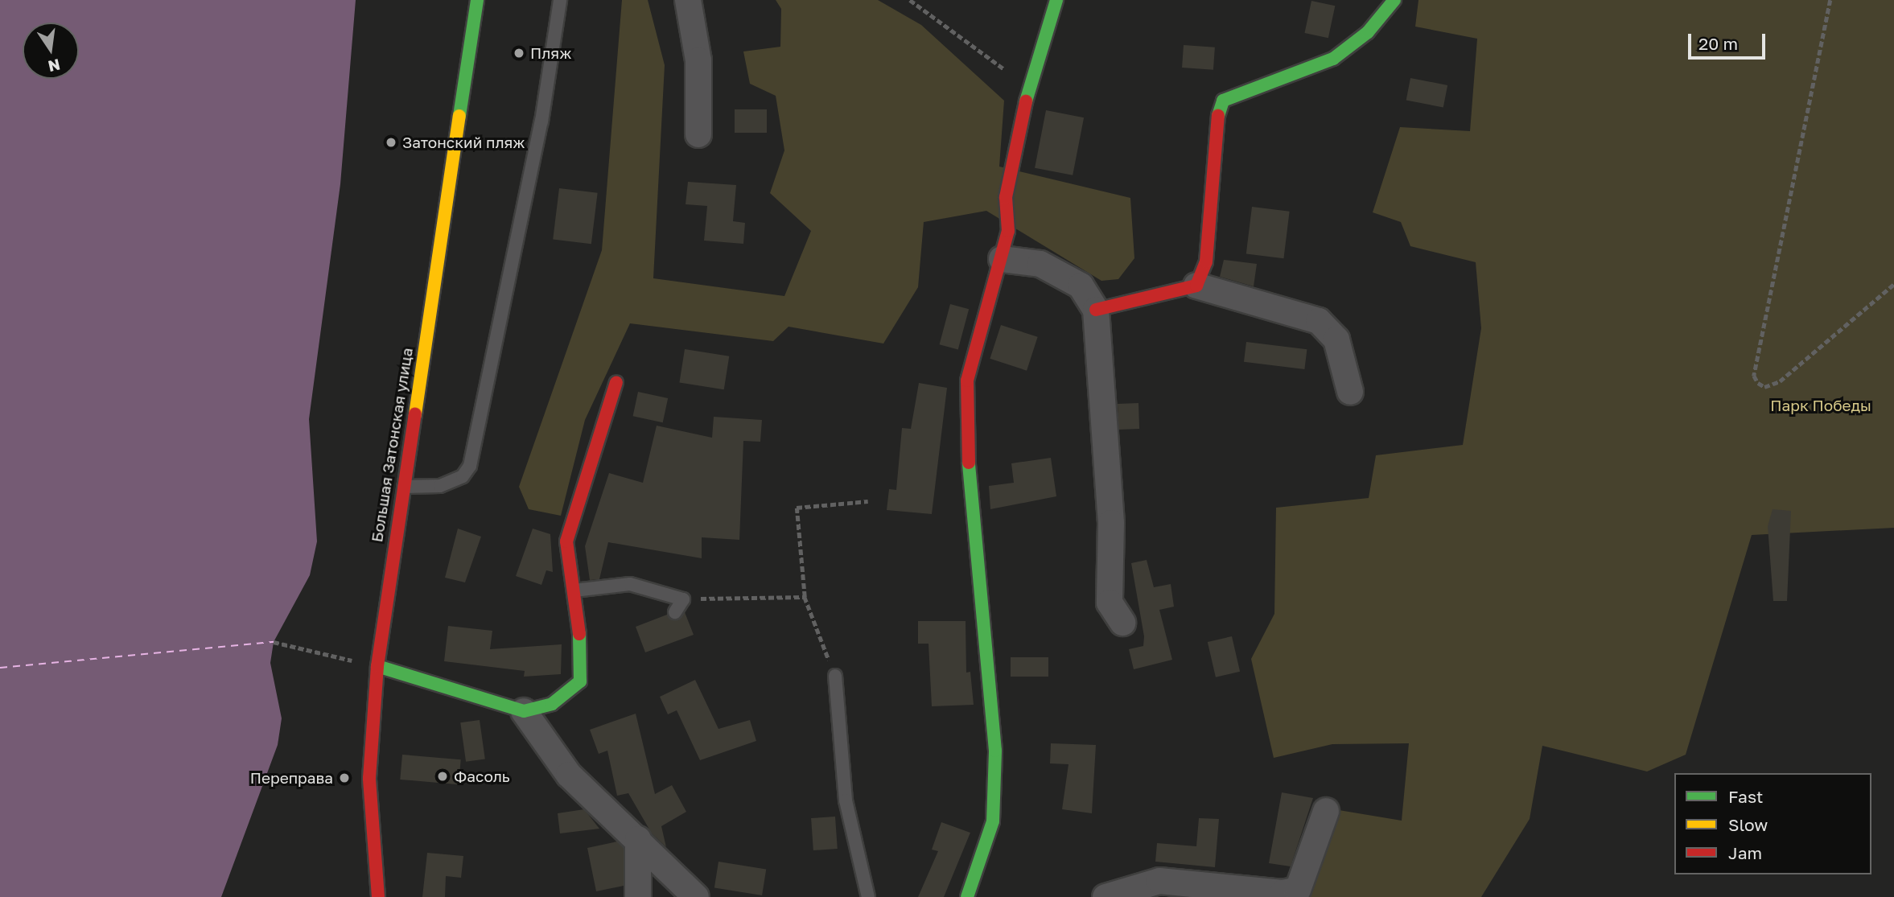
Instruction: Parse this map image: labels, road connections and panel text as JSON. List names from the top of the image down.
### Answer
{
  "streets": {
    "street": ["Большая Затонская улица"]
  },
  "parks": ["Парк Победы"],
  "places": [
    "Пляж",
    "Затонский пляж",
    "Фасоль",
    "Переправа"
  ],
  "legend": ["Fast", "Slow", "Jam"],
  "scale_bar": "20 m",
  "north": "bottom"
}
